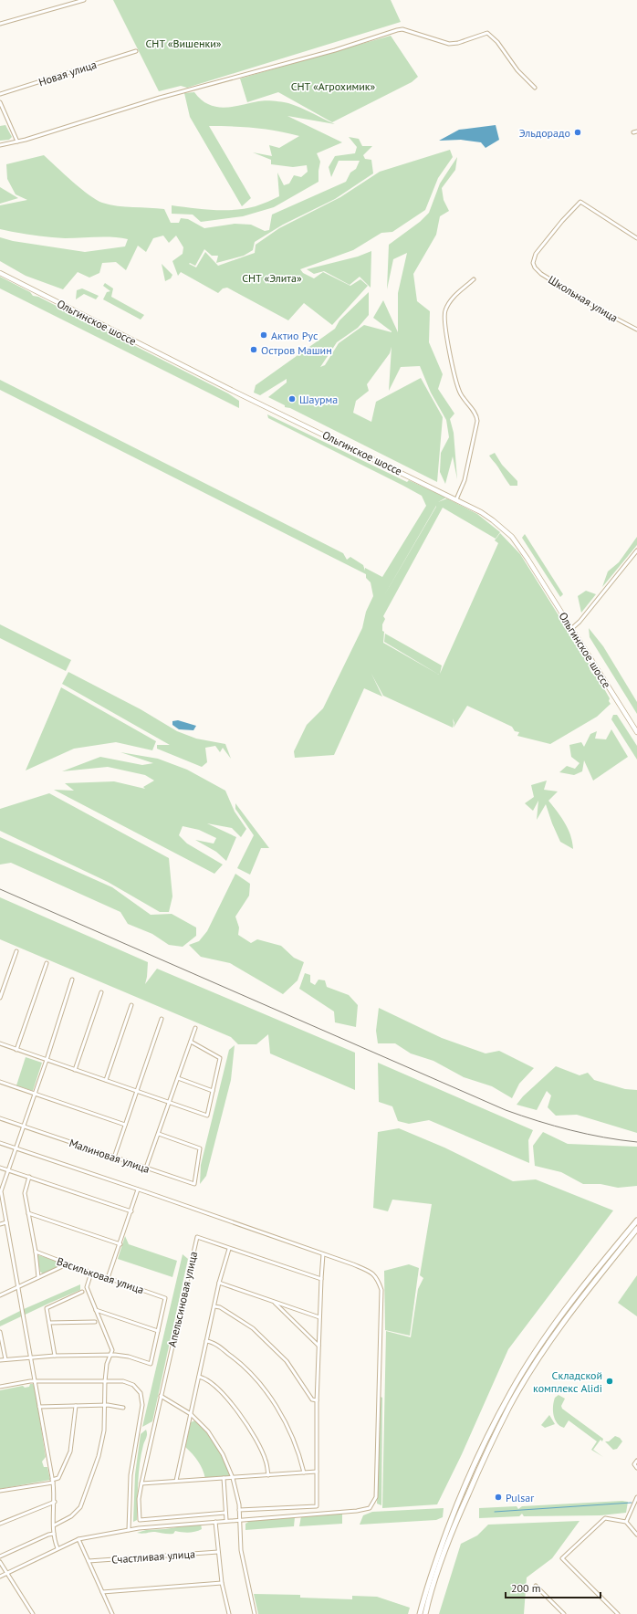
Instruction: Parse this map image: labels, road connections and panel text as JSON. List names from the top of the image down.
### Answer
{
  "streets": {
    "main road": ["Ольгинское шоссе"],
    "street": [
      "Новая улица",
      "Школьная улица",
      "Малиновая улица",
      "Васильковая улица",
      "Апельсиновая улица",
      "Счастливая улица"
    ]
  },
  "parks": ["СНТ «Вишенки»", "СНТ «Агрохимик»", "СНТ «Элита»"],
  "places": [
    "Эльдорадо",
    "Актио Рус",
    "Остров Машин",
    "Шаурма",
    "Складской комплекс Alidi",
    "Pulsar"
  ],
  "scale_bar": "200 m"
}
